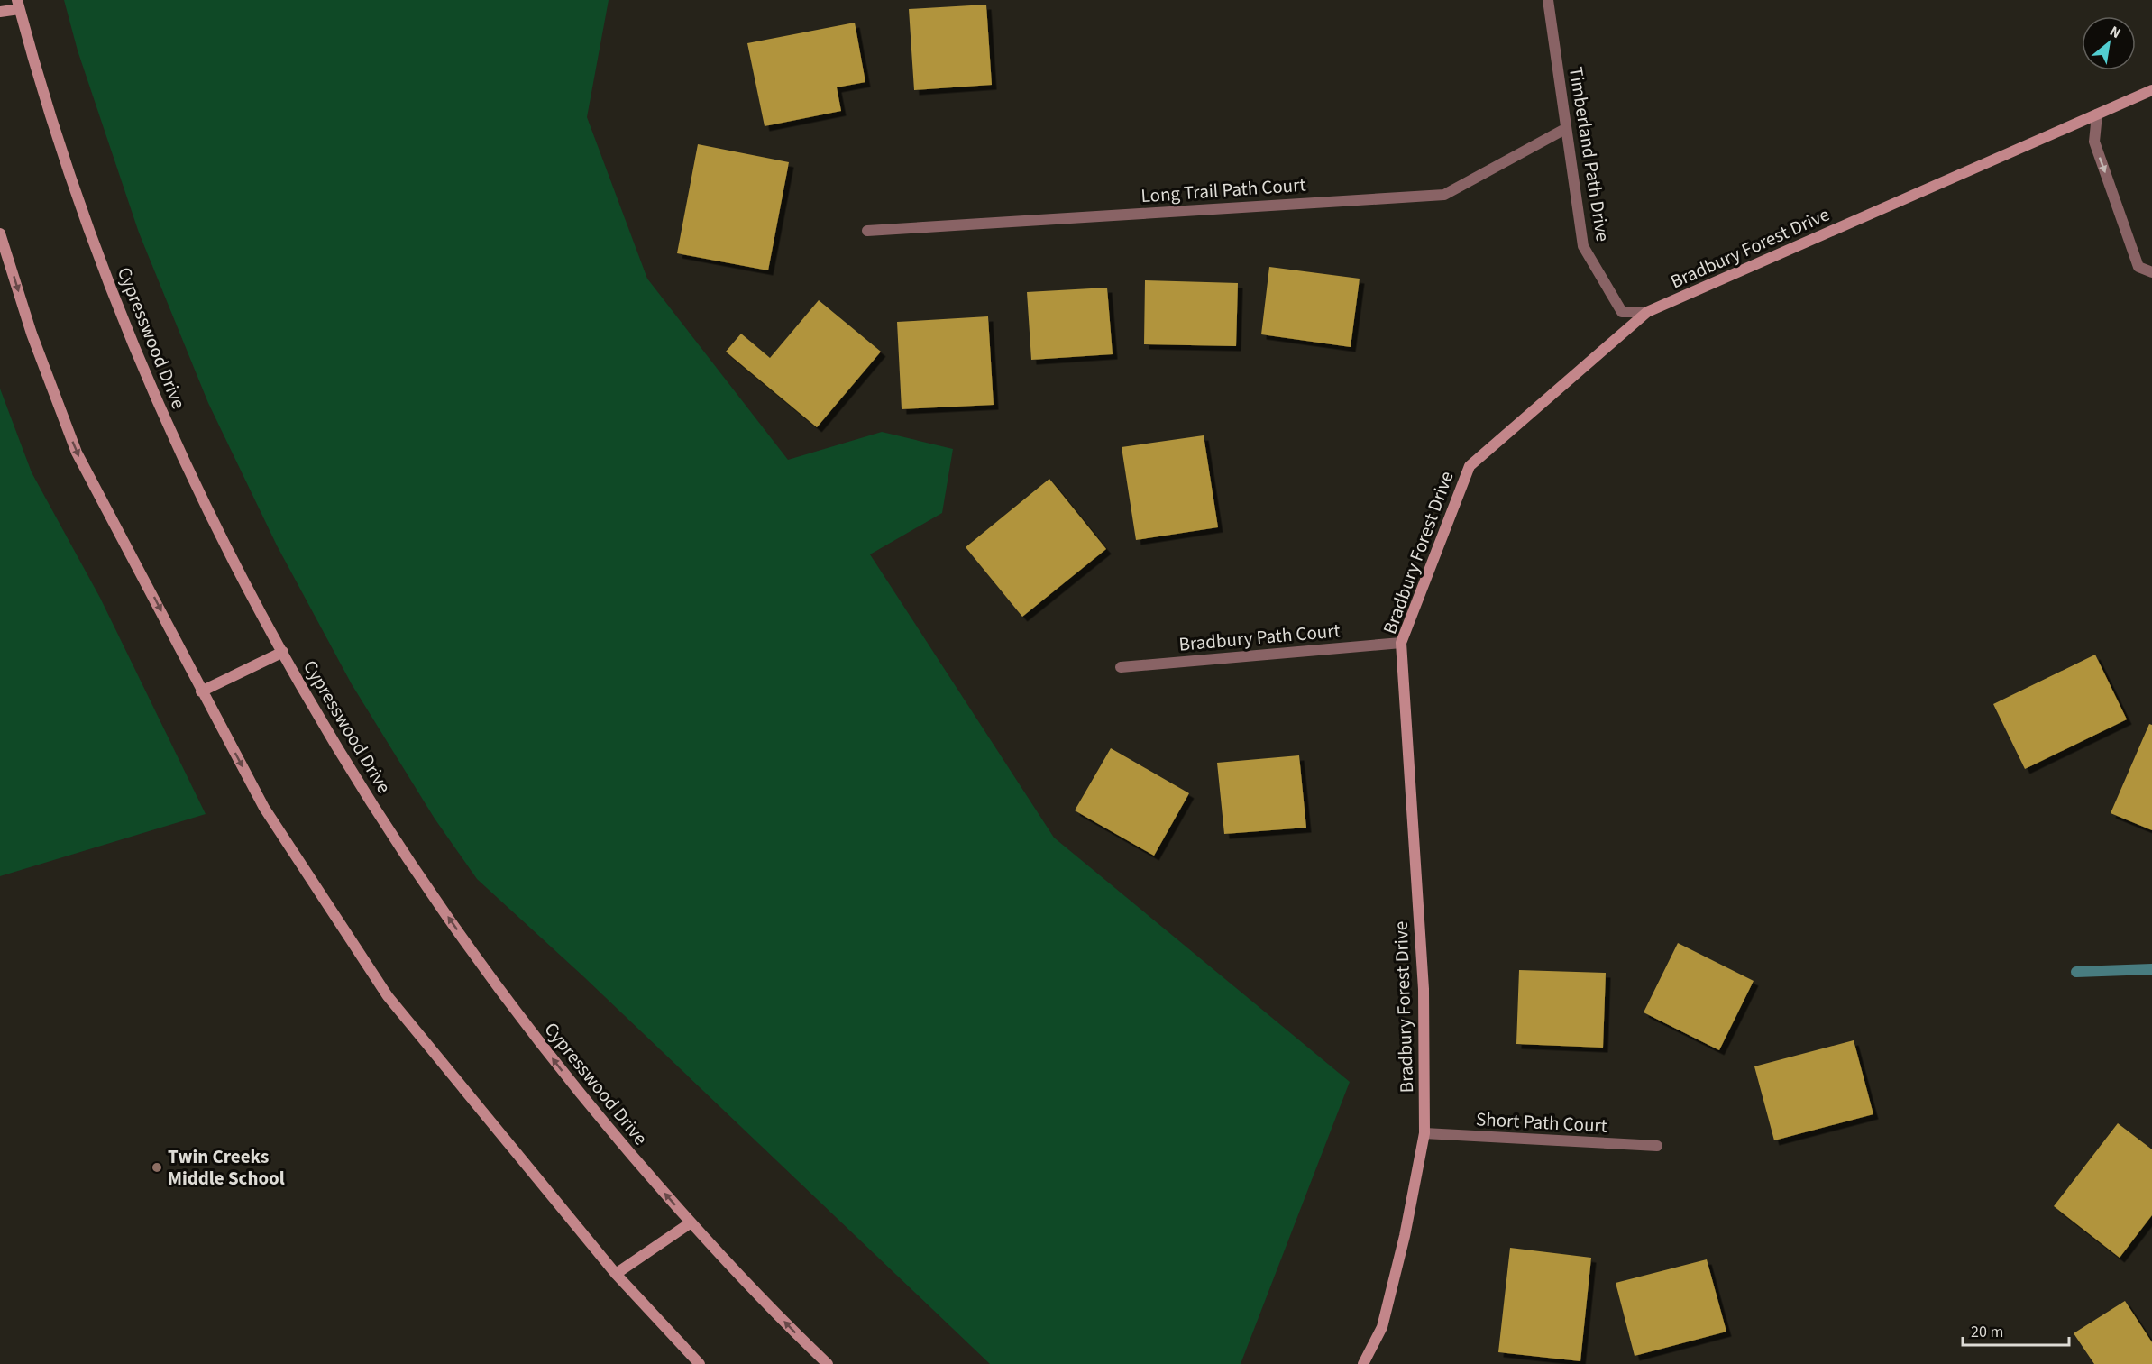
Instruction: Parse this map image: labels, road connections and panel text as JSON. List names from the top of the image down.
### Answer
{
  "streets": {
    "main road": ["Bradbury Forest Drive", "Cypresswood Drive"],
    "street": [
      "Timberland Path Drive",
      "Long Trail Path Court",
      "Bradbury Path Court",
      "Short Path Court"
    ]
  },
  "crossings": [
    ["Timberland Path Drive", "Long Trail Path Court"],
    ["Timberland Path Drive", "Bradbury Forest Drive"],
    ["Bradbury Forest Drive", "Bradbury Path Court"],
    ["Bradbury Forest Drive", "Short Path Court"]
  ],
  "places": ["Twin Creeks Middle School"],
  "scale_bar": "20 m",
  "north": "top right"
}
